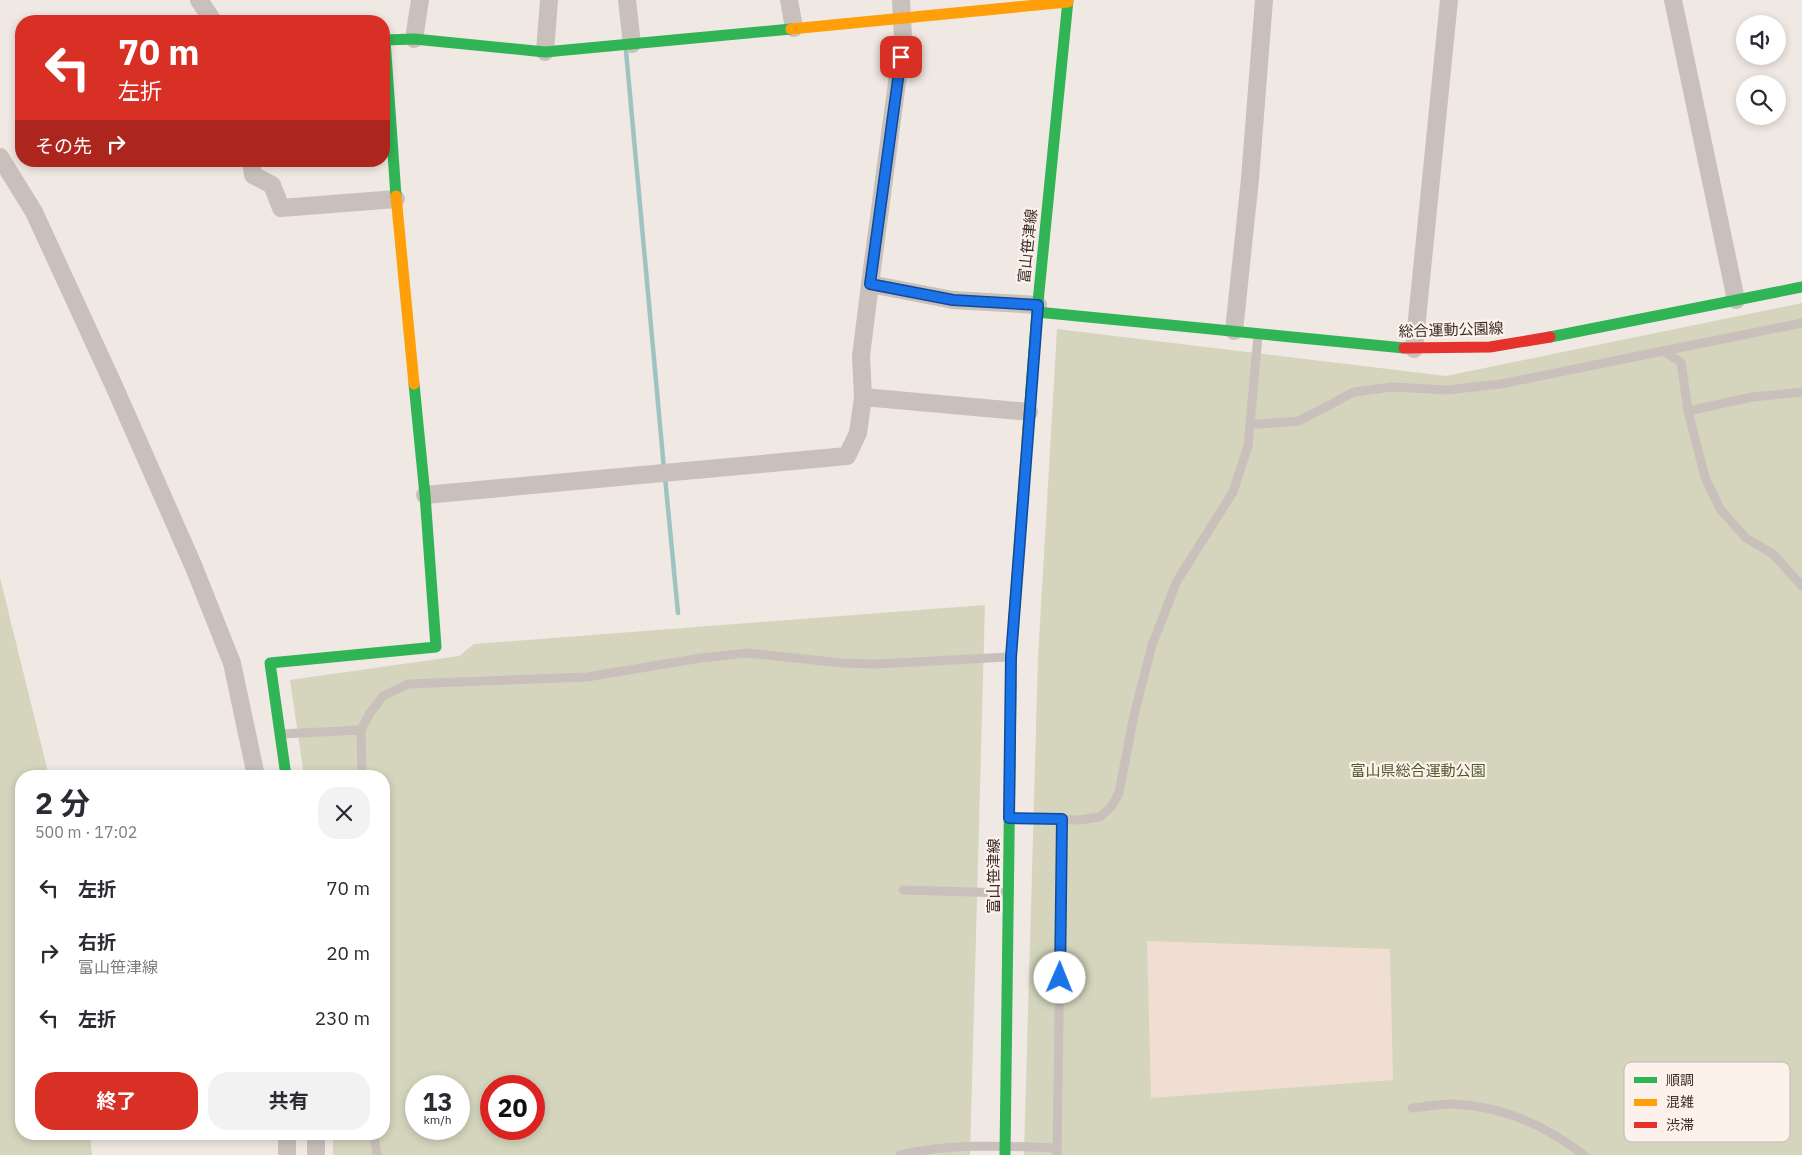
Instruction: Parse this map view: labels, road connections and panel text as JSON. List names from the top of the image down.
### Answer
{
  "streets": {
    "main road": ["富山笹津線", "総合運動公園線"]
  },
  "crossings": [
    ["富山笹津線", "総合運動公園線"]
  ],
  "parks": ["富山県総合運動公園"],
  "legend": ["順調", "混雑", "渋滞"],
  "page": {
    "turn": ["70 m", "左折"],
    "then": "その先",
    "heading": ["2 分", "500 m · 17:02"],
    "list": [
      {
        "name": "左折",
        "value": "70 m"
      },
      {
        "name": "右折",
        "note": "富山笹津線",
        "value": "20 m"
      },
      {
        "name": "左折",
        "value": "230 m"
      }
    ],
    "buttons": ["終了", "共有"],
    "speed": "13 km/h",
    "limit": "20"
  }
}
